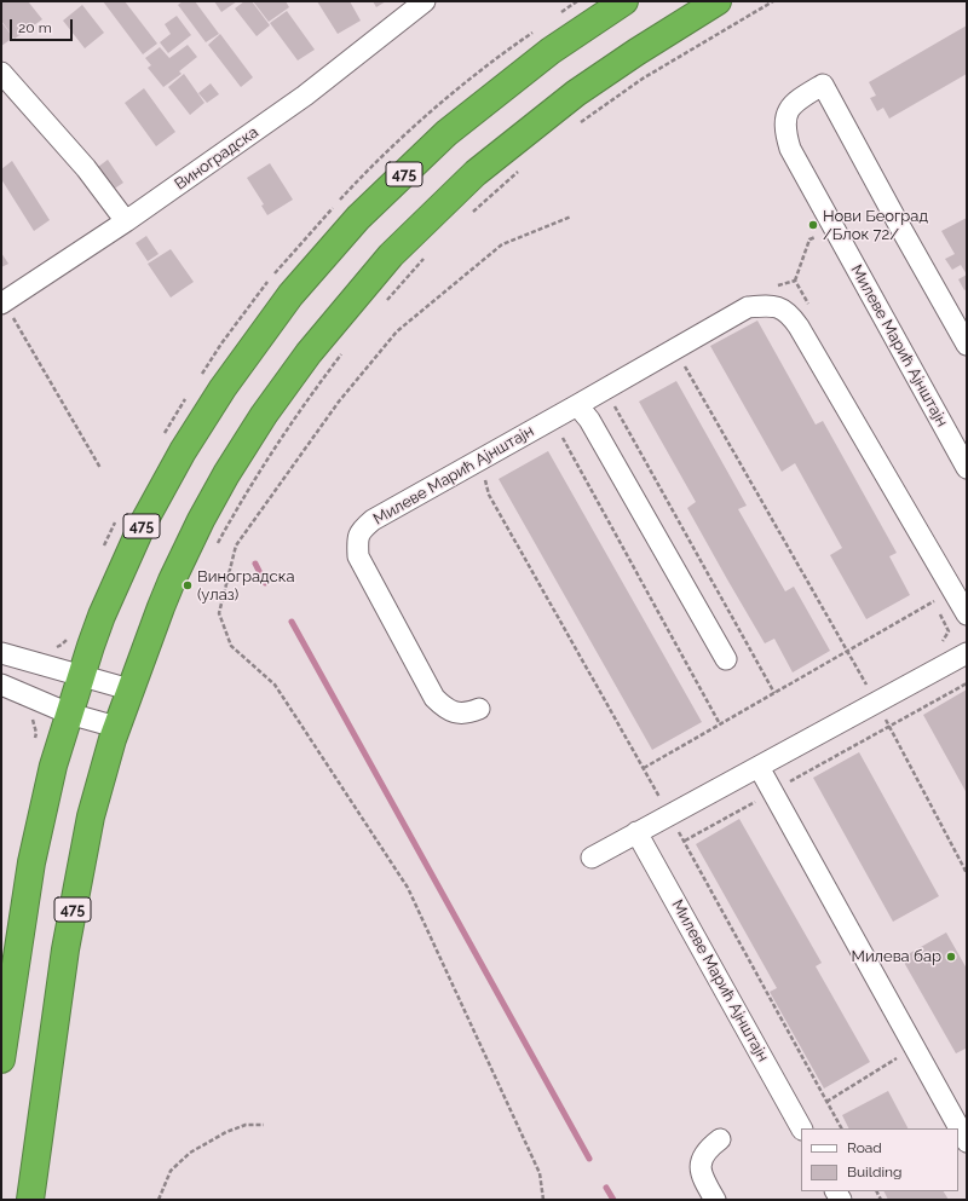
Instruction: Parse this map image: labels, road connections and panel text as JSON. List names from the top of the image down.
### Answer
{
  "streets": {
    "highway": ["475"],
    "street": ["Виноградска", "Милеве Марић Ајнштајн"]
  },
  "places": ["Нови Београд /Блок 72/", "Виноградска (улаз)", "Милева бар"],
  "legend": ["Road", "Building"],
  "scale_bar": "20 m"
}
